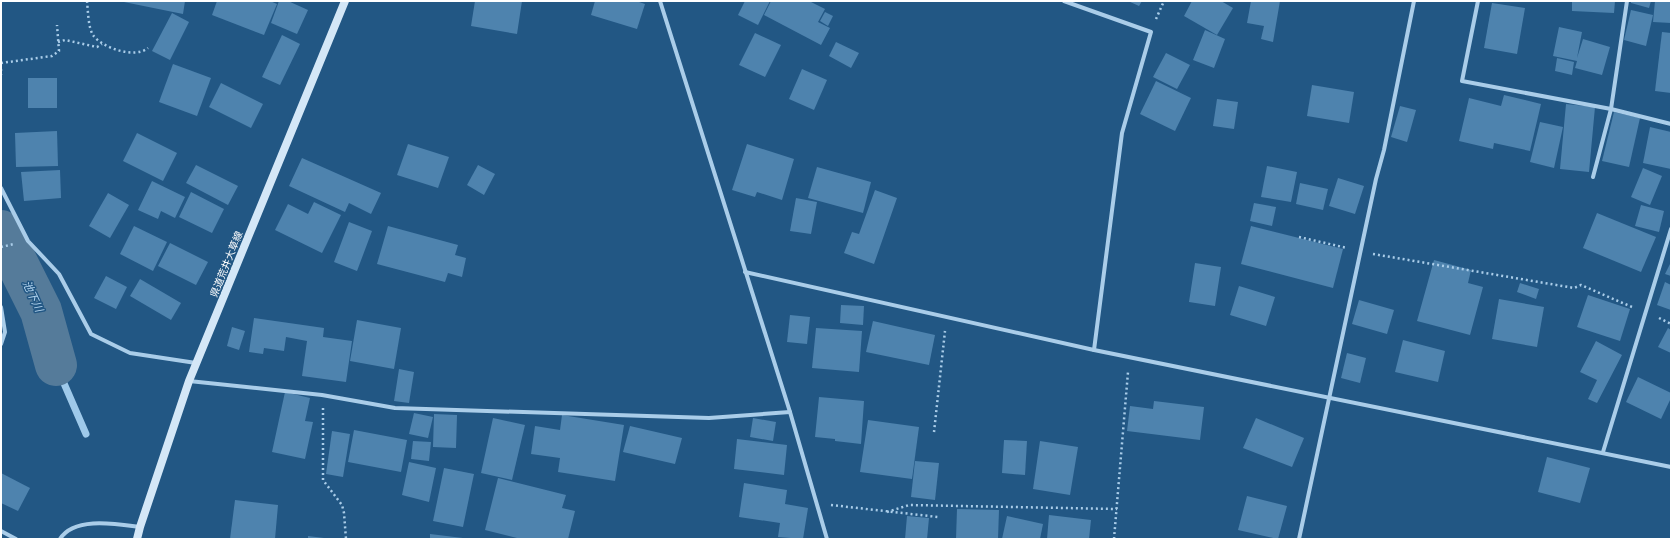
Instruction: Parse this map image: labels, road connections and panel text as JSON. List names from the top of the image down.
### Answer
{
  "streets": {
    "main road": ["県道荒井大草線"]
  },
  "water": ["池下川"]
}
